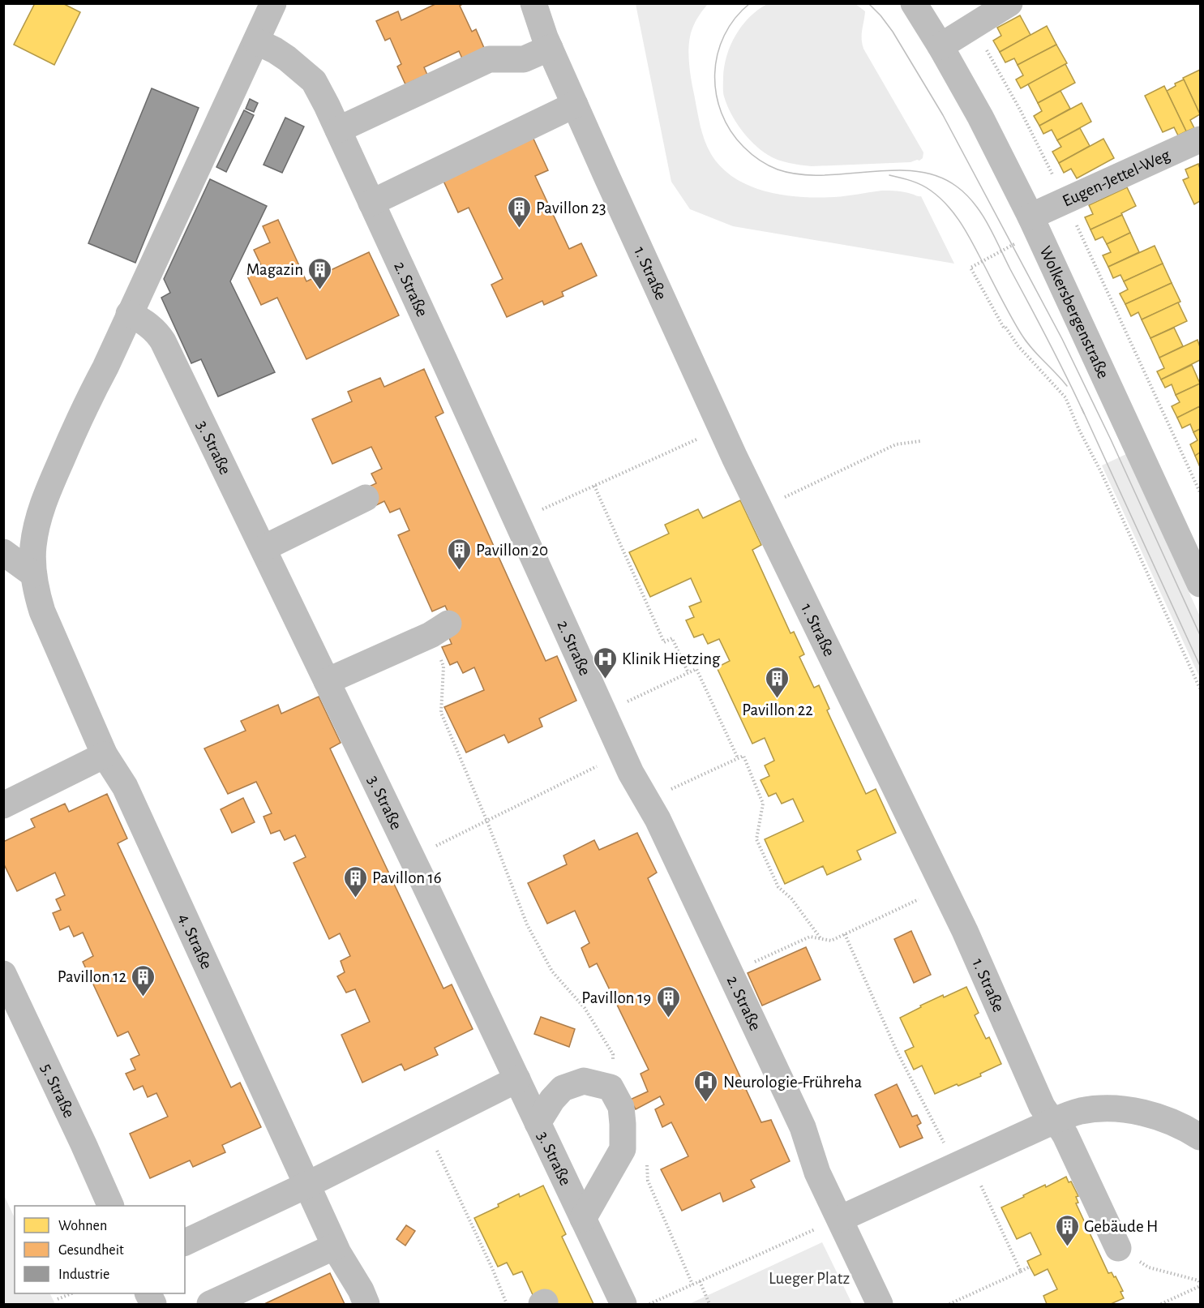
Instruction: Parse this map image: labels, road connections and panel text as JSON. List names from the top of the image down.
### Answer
{
  "streets": {
    "street": [
      "Eugen-Jettel-Weg",
      "1. Straße",
      "2. Straße",
      "Wolkersbergenstraße",
      "3. Straße",
      "4. Straße",
      "5. Straße"
    ]
  },
  "crossings": [
    ["Eugen-Jettel-Weg", "Wolkersbergenstraße"],
    ["2. Straße", "4. Straße"],
    ["3. Straße", "4. Straße"]
  ],
  "parks": ["Lueger Platz"],
  "places": {
    "building": [
      "Pavillon 23",
      "Magazin",
      "Pavillon 20",
      "Pavillon 22",
      "Pavillon 16",
      "Pavillon 12",
      "Pavillon 19",
      "Gebäude H"
    ],
    "hospital": ["Klinik Hietzing", "Neurologie-Frühreha"]
  },
  "legend": ["Wohnen", "Gesundheit", "Industrie"]
}
